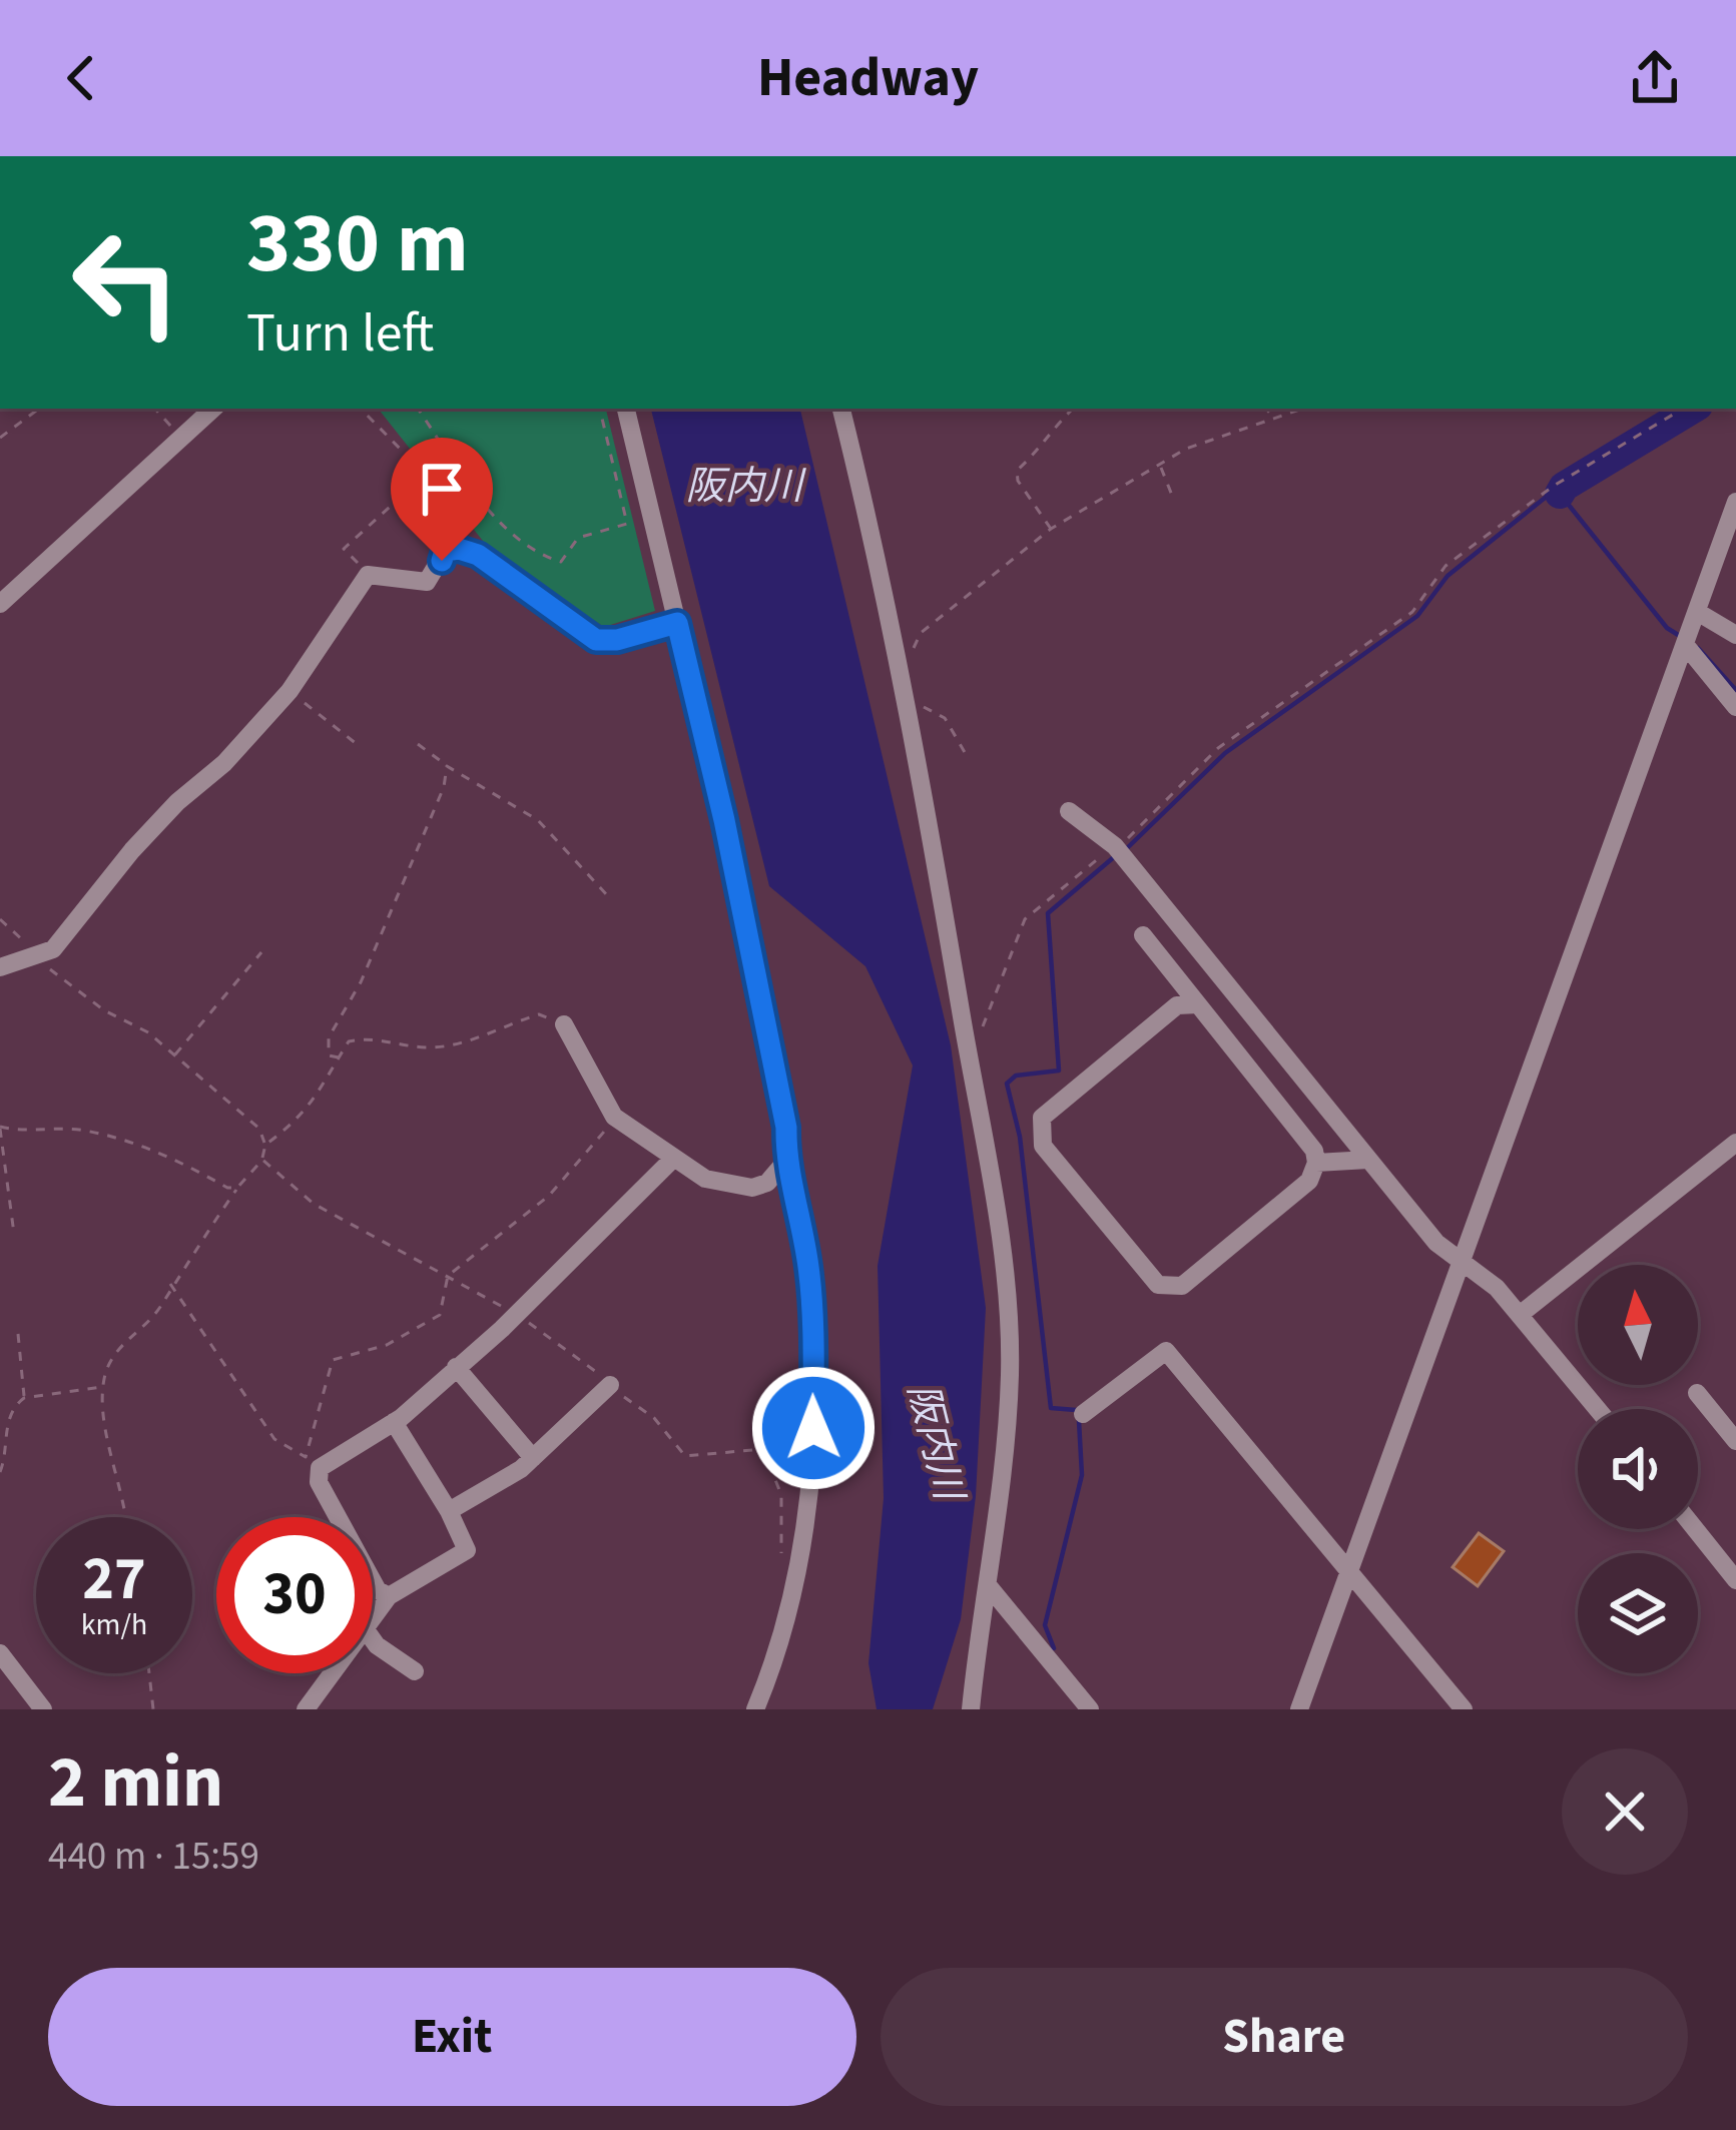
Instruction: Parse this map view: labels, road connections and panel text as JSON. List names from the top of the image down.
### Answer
{
  "water": ["阪内川"],
  "north": "top",
  "page": {
    "header": "Headway",
    "turn": ["330 m", "Turn left"],
    "speed": "27 km/h",
    "limit": "30",
    "heading": ["2 min", "440 m · 15:59"],
    "buttons": ["Exit", "Share"]
  }
}
